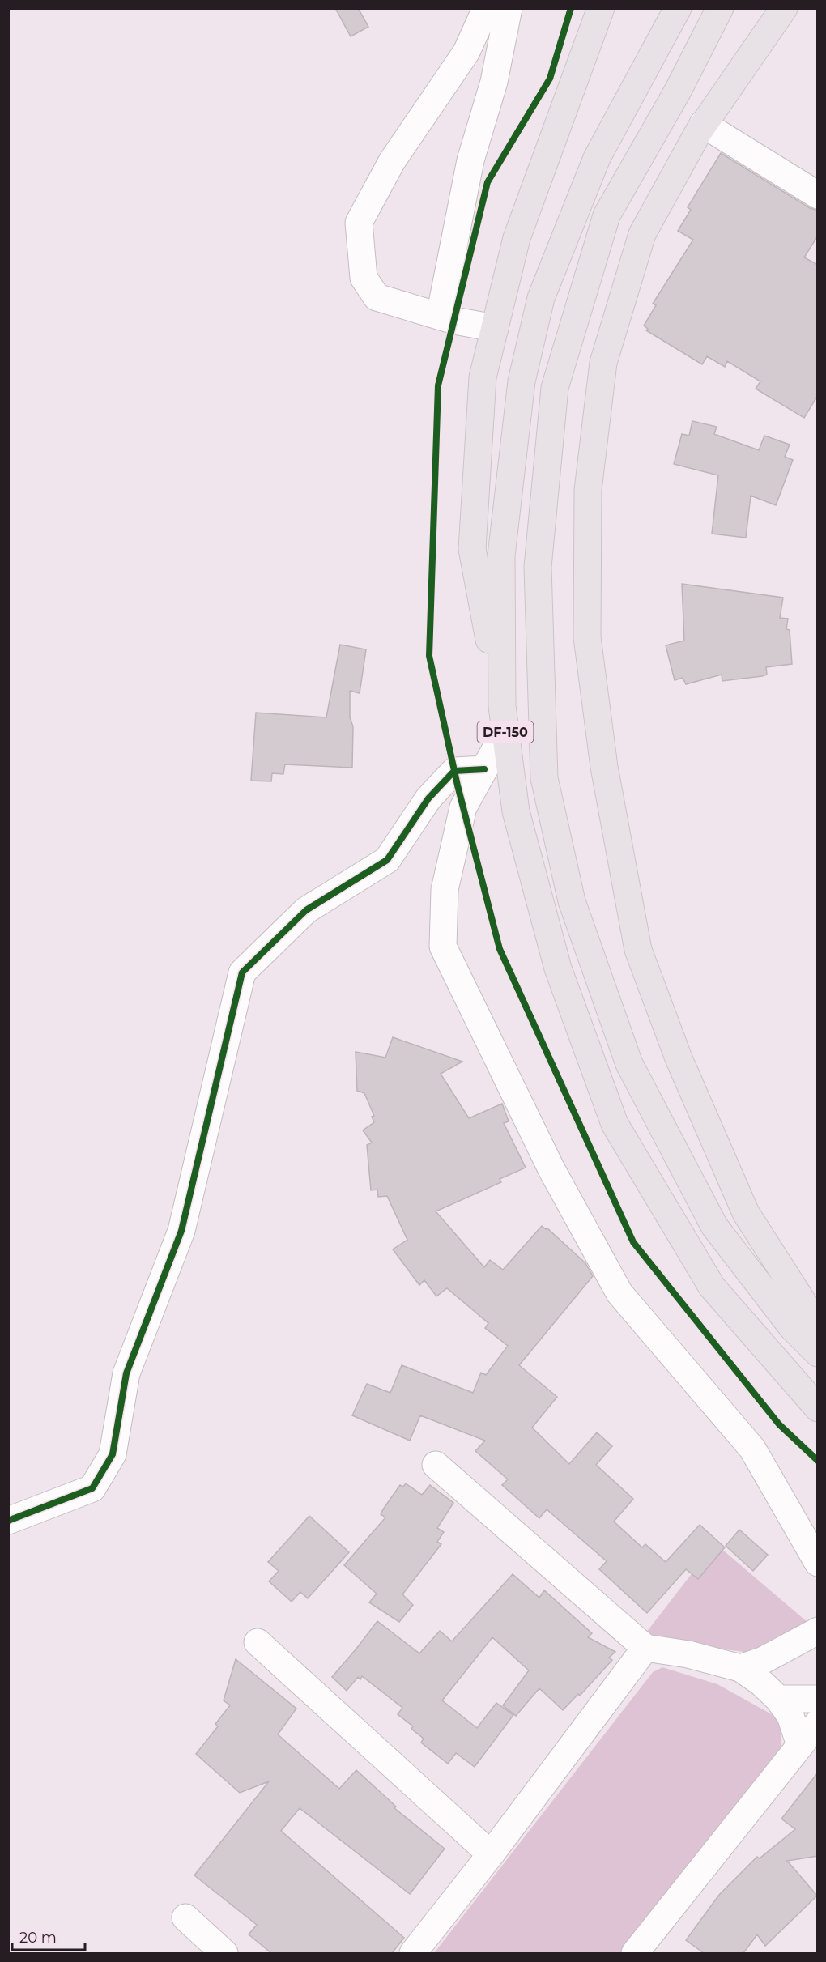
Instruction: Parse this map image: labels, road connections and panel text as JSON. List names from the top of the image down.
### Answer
{
  "streets": {
    "main road": ["DF-150"]
  },
  "scale_bar": "20 m"
}
